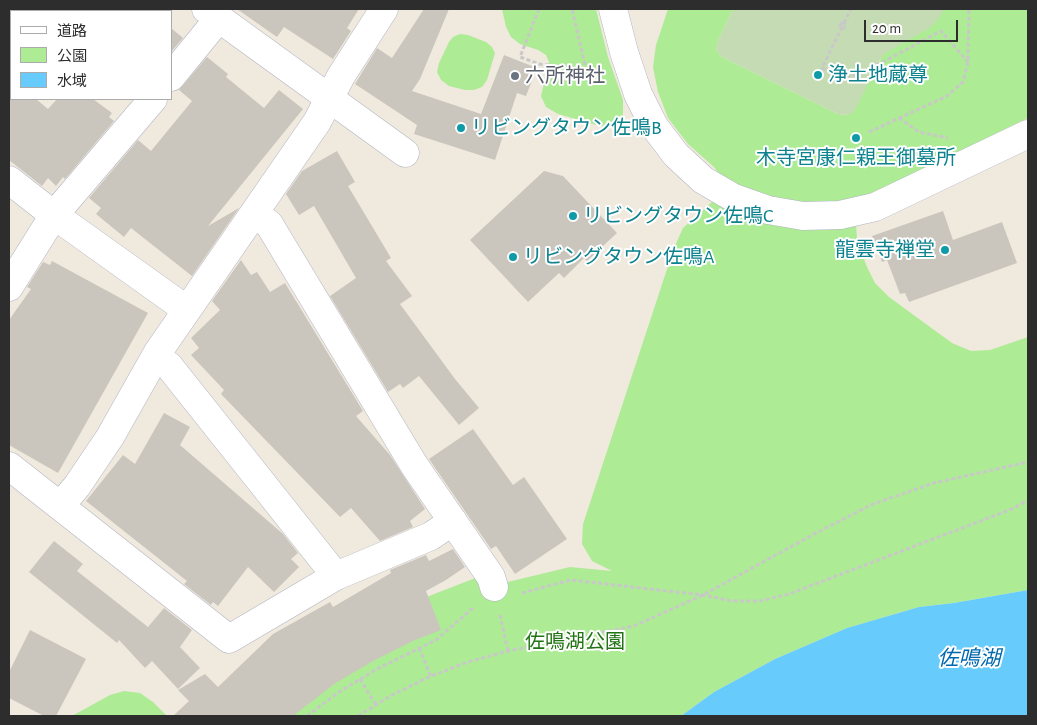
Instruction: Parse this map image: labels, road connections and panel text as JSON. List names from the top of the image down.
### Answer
{
  "water": ["佐鳴湖"],
  "parks": ["佐鳴湖公園"],
  "places": [
    "浄土地蔵尊",
    "六所神社",
    "リビングタウン佐鳴B",
    "木寺宮康仁親王御墓所",
    "リビングタウン佐鳴C",
    "龍雲寺禅堂",
    "リビングタウン佐鳴A"
  ],
  "legend": ["道路", "公園", "水域"],
  "scale_bar": "20 m"
}
